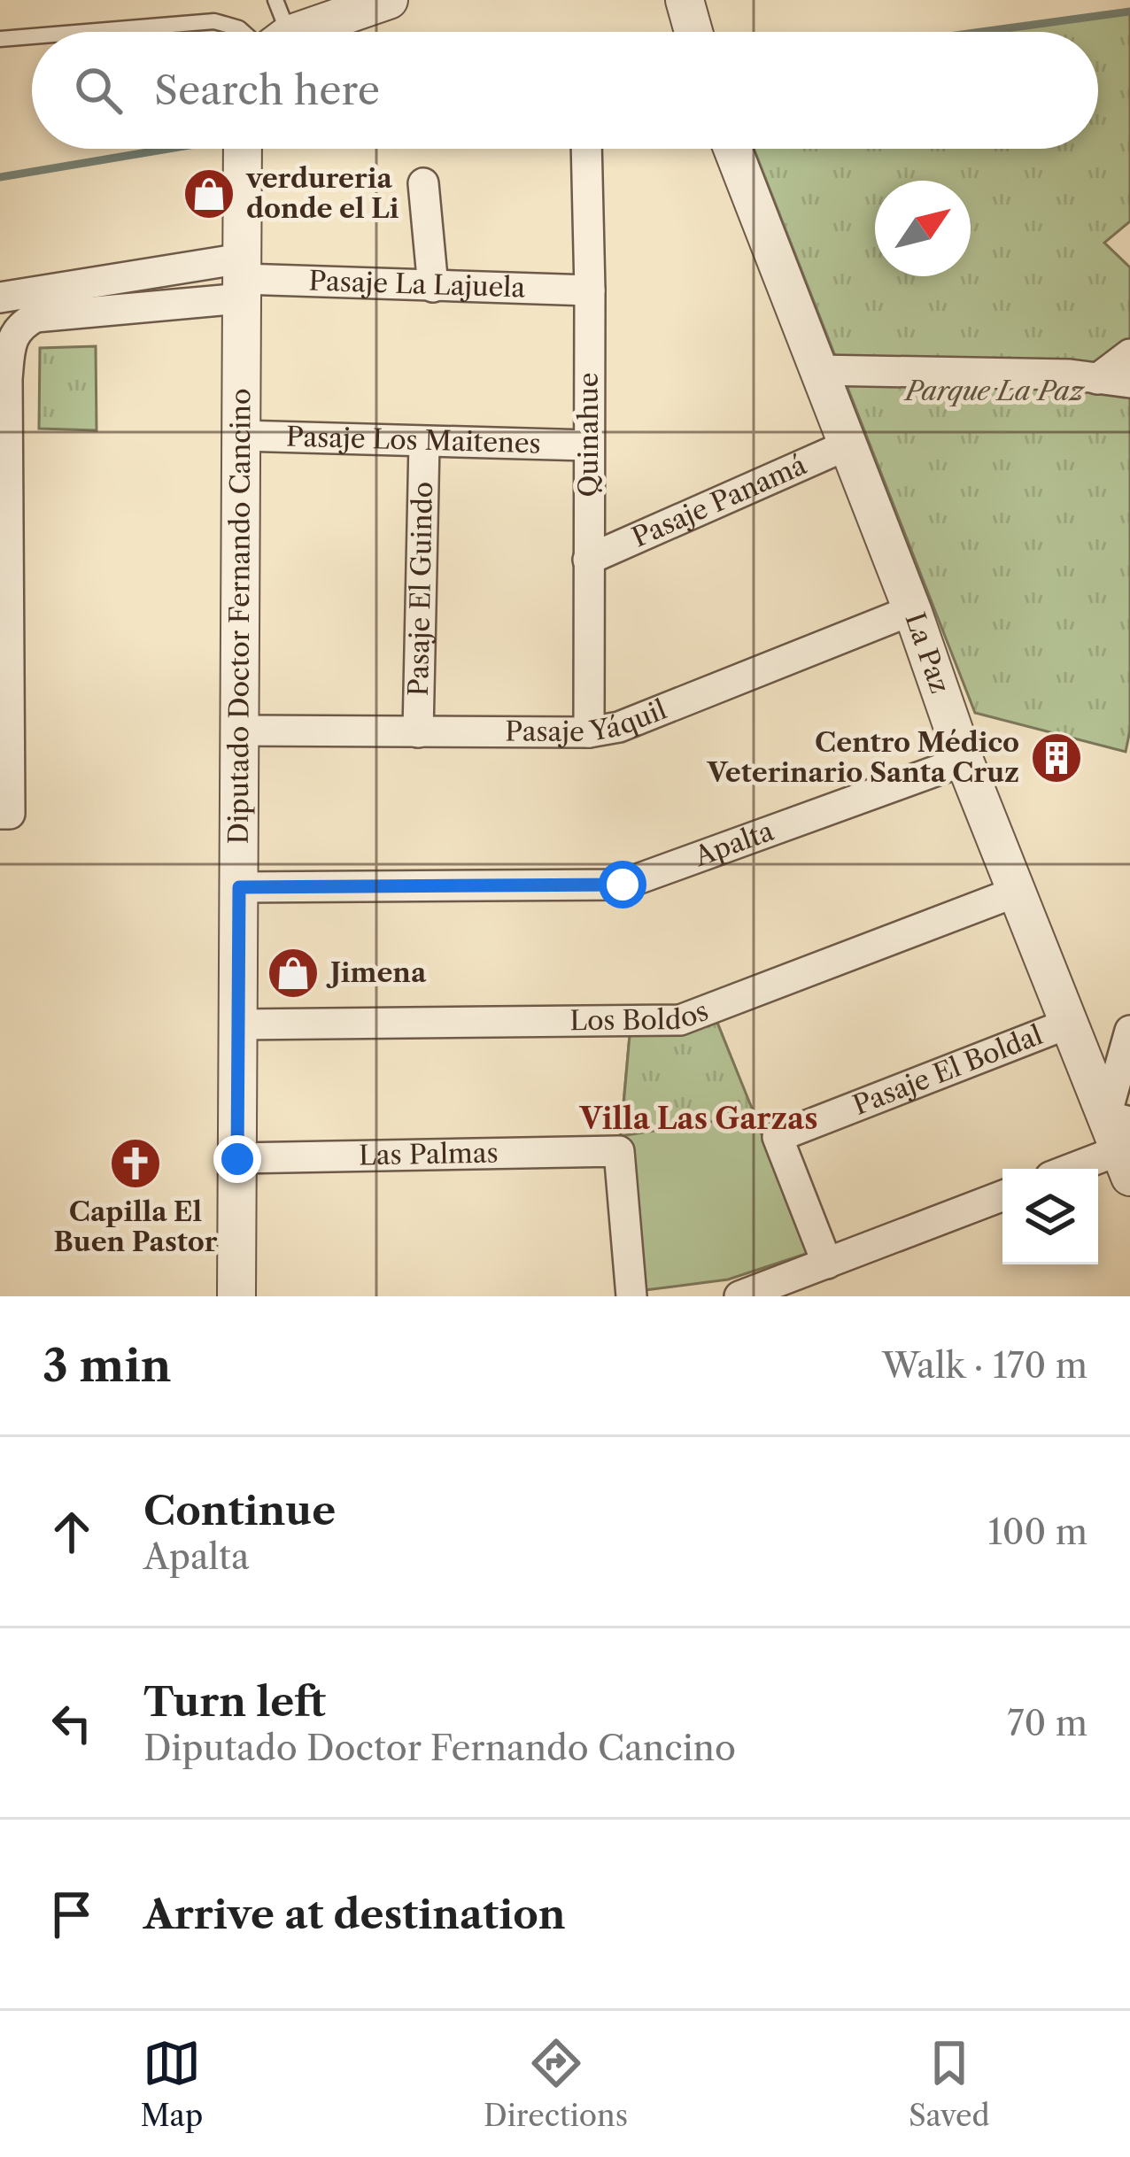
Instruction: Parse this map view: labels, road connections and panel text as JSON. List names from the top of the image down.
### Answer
{
  "streets": {
    "street": [
      "Pasaje La Lajuela",
      "Quinahue",
      "Pasaje Los Maitenes",
      "Pasaje Panamá",
      "Pasaje El Guindo",
      "Diputado Doctor Fernando Cancino",
      "La Paz",
      "Pasaje Yáquil",
      "Apalta",
      "Los Boldos",
      "Pasaje El Boldal",
      "Las Palmas"
    ]
  },
  "crossings": [
    ["Pasaje La Lajuela", "Quinahue"],
    ["Pasaje La Lajuela", "Diputado Doctor Fernando Cancino"],
    ["Quinahue", "Pasaje Los Maitenes"],
    ["Quinahue", "Pasaje Panamá"],
    ["Quinahue", "Pasaje Yáquil"],
    ["Pasaje Los Maitenes", "Pasaje El Guindo"],
    ["Pasaje Los Maitenes", "Diputado Doctor Fernando Cancino"],
    ["Pasaje Panamá", "La Paz"],
    ["Pasaje El Guindo", "Pasaje Yáquil"],
    ["Diputado Doctor Fernando Cancino", "Pasaje Yáquil"],
    ["Diputado Doctor Fernando Cancino", "Apalta"],
    ["Diputado Doctor Fernando Cancino", "Los Boldos"],
    ["Diputado Doctor Fernando Cancino", "Las Palmas"],
    ["La Paz", "Pasaje Yáquil"],
    ["La Paz", "Apalta"],
    ["La Paz", "Los Boldos"],
    ["La Paz", "Pasaje El Boldal"]
  ],
  "districts": ["Villa Las Garzas"],
  "parks": ["Parque La Paz"],
  "places": {
    "shop": ["verdureria donde el Li", "Jimena"],
    "building": ["Centro Médico Veterinario Santa Cruz"],
    "church": ["Capilla El Buen Pastor"]
  },
  "north": "top right",
  "page": {
    "search": "Search here",
    "heading": ["3 min", "Walk · 170 m"],
    "list": [
      ["Continue", "Apalta", "100 m"],
      ["Turn left", "Diputado Doctor Fernando Cancino", "70 m"],
      "Arrive at destination"
    ],
    "nav": ["Map", "Directions", "Saved"]
  }
}
